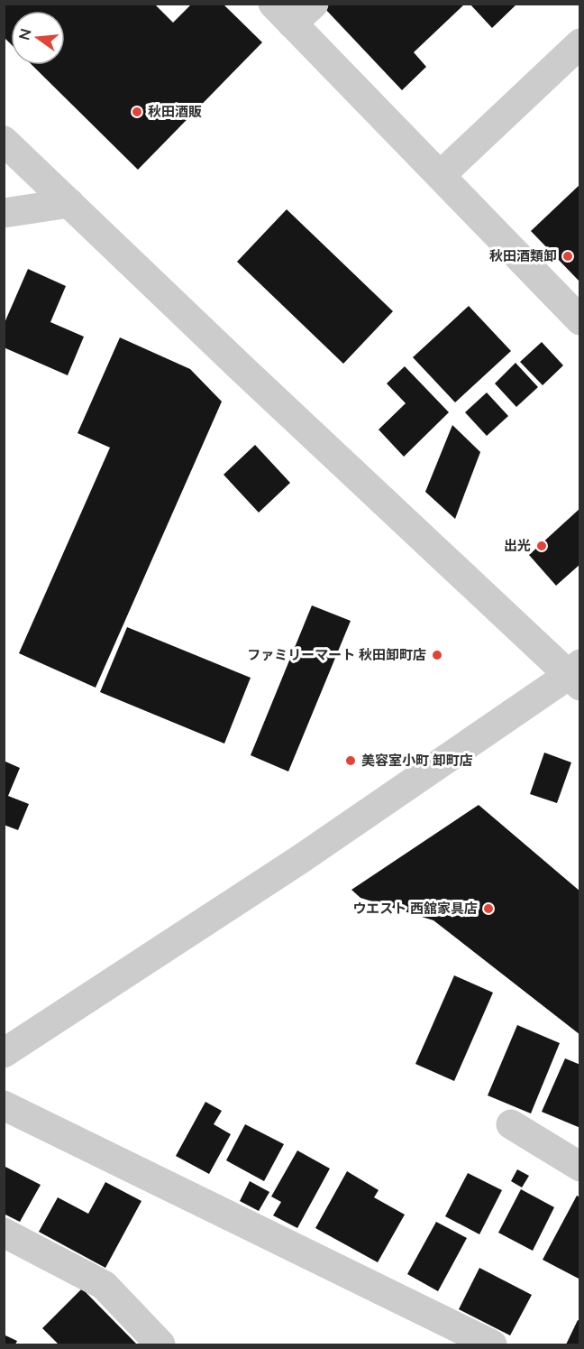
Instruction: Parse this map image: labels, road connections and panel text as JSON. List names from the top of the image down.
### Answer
{
  "places": [
    "秋田酒販",
    "秋田酒類卸",
    "出光",
    "ファミリーマート 秋田卸町店",
    "美容室小町 卸町店",
    "ウエスト 西舘家具店"
  ],
  "north": "left"
}
